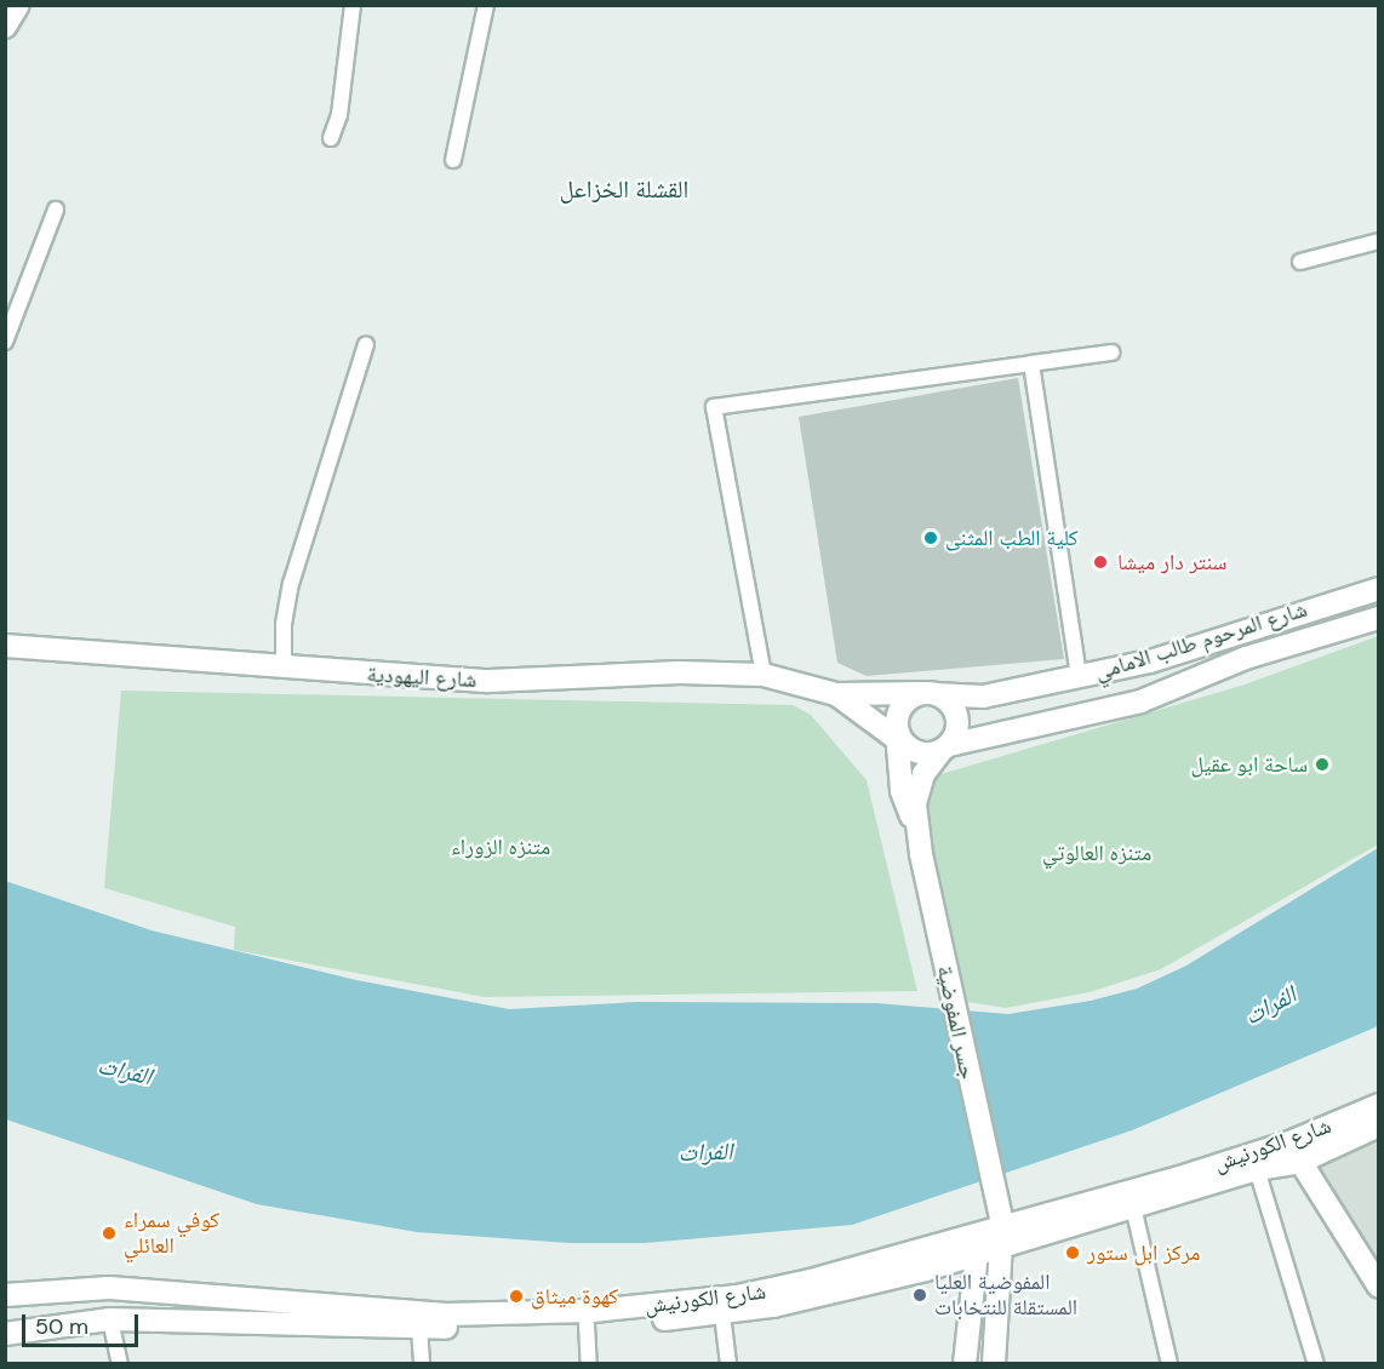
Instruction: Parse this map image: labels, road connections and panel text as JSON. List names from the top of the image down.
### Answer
{
  "streets": {
    "street": [
      "شارع المرحوم طالب الامامي",
      "شارع اليهودية",
      "جسر المفوضية",
      "شارع الكورنيش"
    ]
  },
  "crossings": [
    ["شارع المرحوم طالب الامامي", "شارع اليهودية"],
    ["جسر المفوضية", "شارع الكورنيش"]
  ],
  "districts": ["القشلة الخزاعل"],
  "water": ["الفرات"],
  "parks": ["متنزه الزوراء", "متنزه العالوتي"],
  "places": [
    "كلية الطب المثنى",
    "سنتر دار ميشا",
    "ساحة ابو عقيل",
    "كوفي سمراء العائلي",
    "مركز ابل ستور",
    "المفوضية العليا المستقلة للنتخابات",
    "كهوة ميثاق"
  ],
  "scale_bar": "50 m"
}
